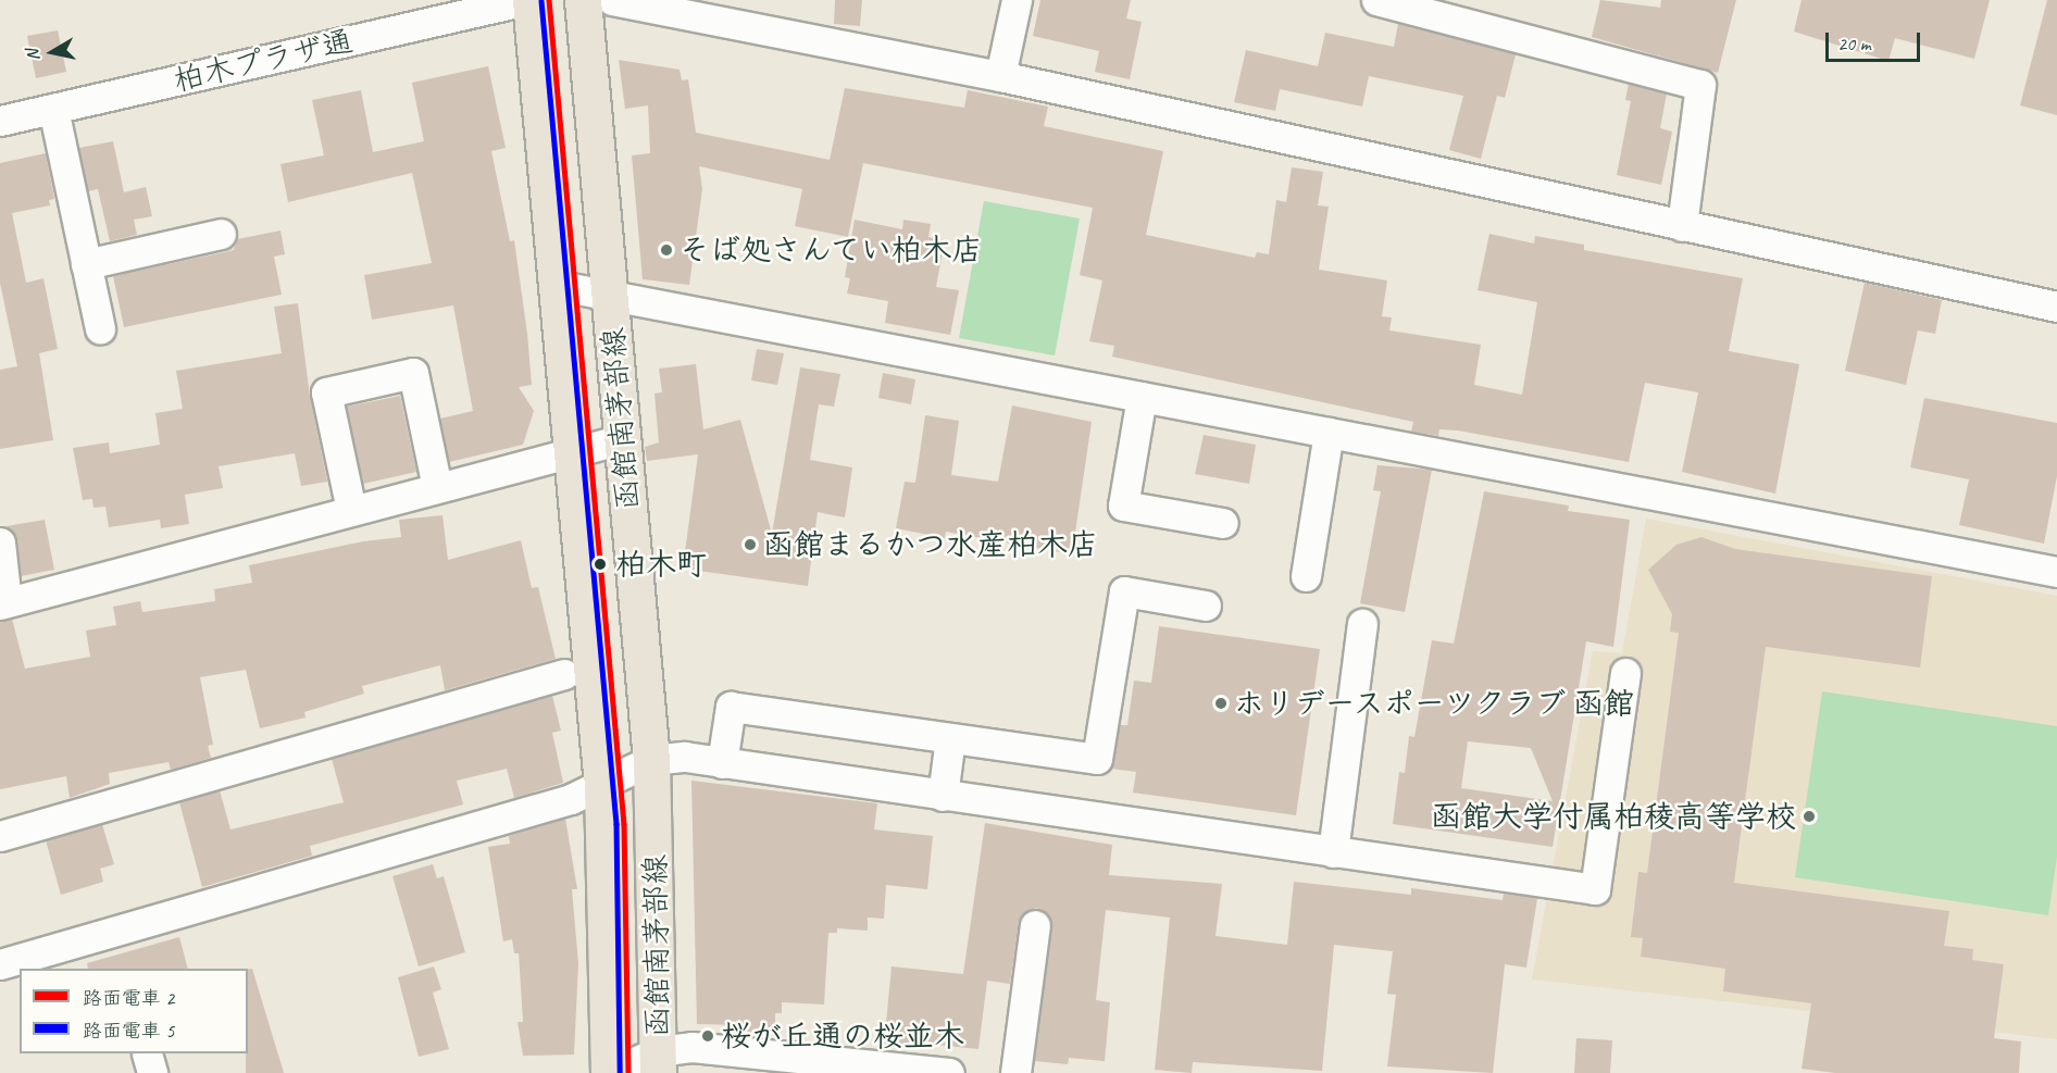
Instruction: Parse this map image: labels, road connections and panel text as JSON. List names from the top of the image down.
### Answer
{
  "streets": {
    "main road": ["函館南茅部線"],
    "street": ["柏木プラザ通"]
  },
  "crossings": [
    ["柏木プラザ通", "函館南茅部線"]
  ],
  "places": [
    "そば処さんてい柏木店",
    "函館まるかつ水産柏木店",
    "柏木町",
    "ホリデースポーツクラブ 函館",
    "函館大学付属柏稜高等学校",
    "桜が丘通の桜並木"
  ],
  "lines": ["tram line 2", "tram line 5"],
  "legend": ["路面電車 2", "路面電車 5"],
  "scale_bar": "20 m",
  "north": "left"
}
